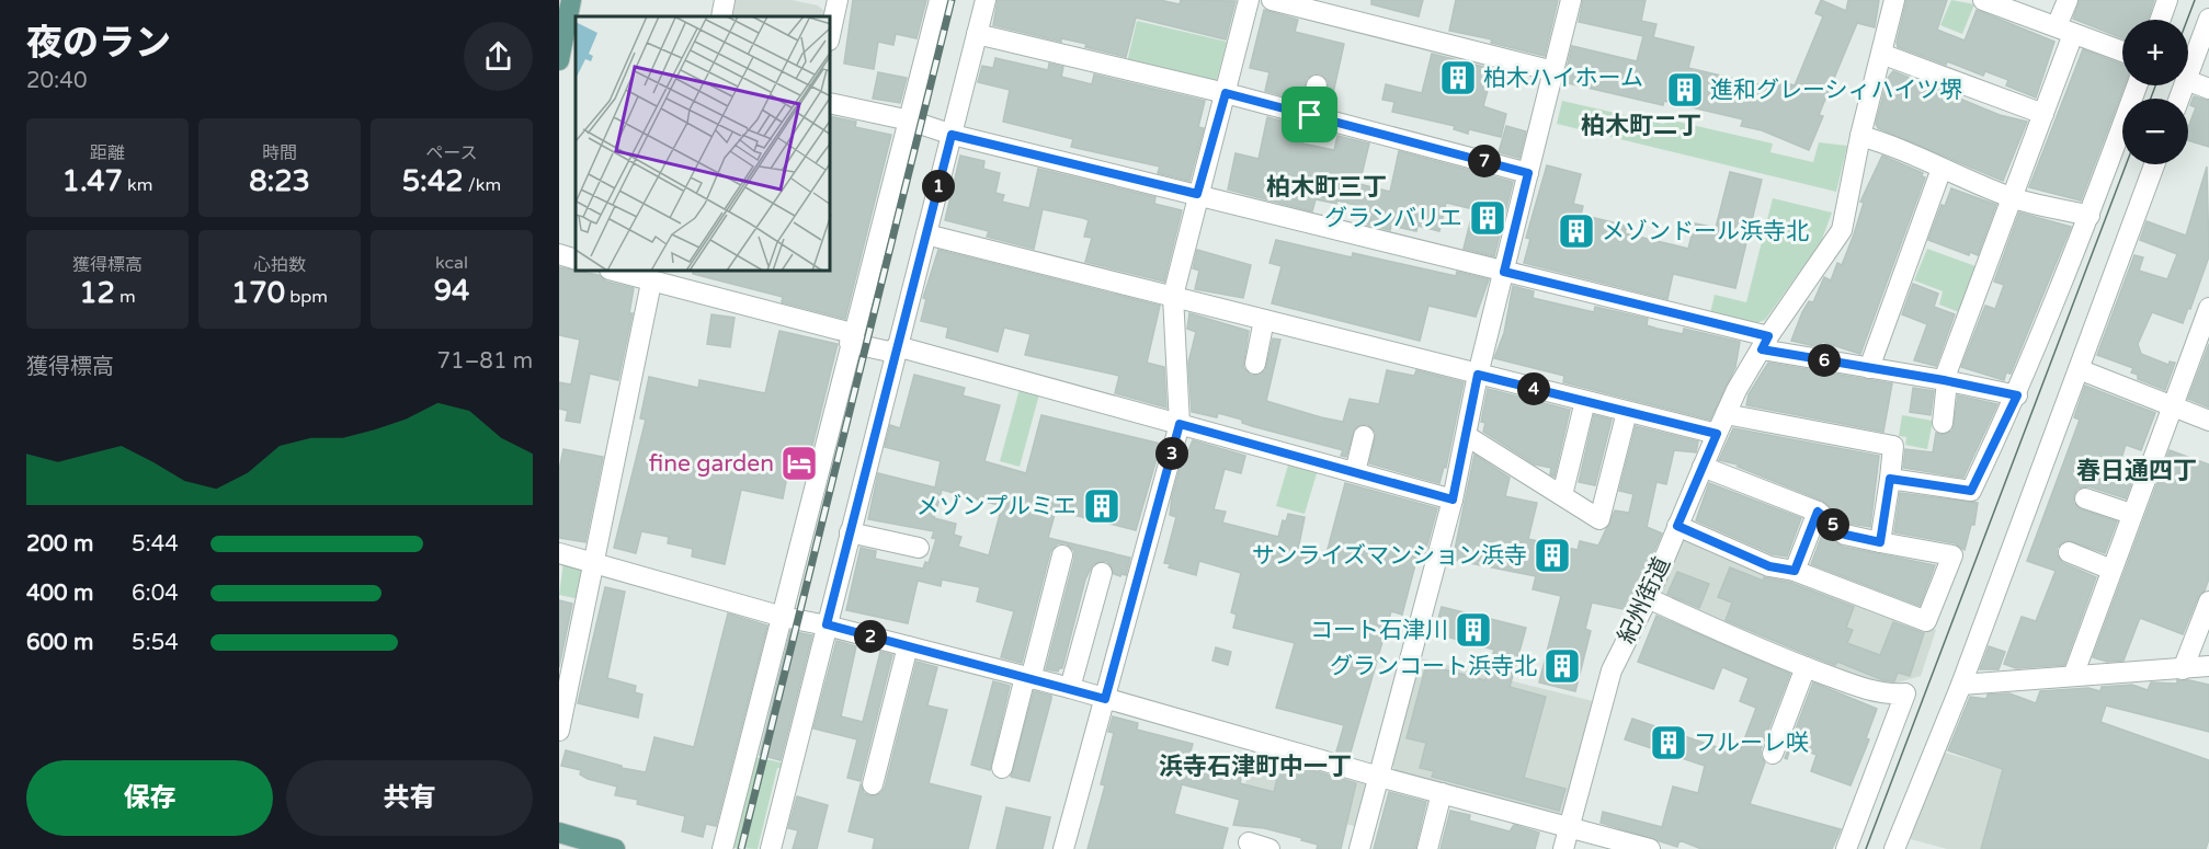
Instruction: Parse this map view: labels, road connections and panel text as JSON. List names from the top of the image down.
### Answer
{
  "streets": {
    "street": ["紀州街道"]
  },
  "districts": [
    "柏木町二丁",
    "柏木町三丁",
    "春日通四丁",
    "浜寺石津町中一丁"
  ],
  "places": {
    "building": [
      "柏木ハイホーム",
      "進和グレーシィハイツ堺",
      "グランバリエ",
      "メゾンドール浜寺北",
      "メゾンプルミエ",
      "サンライズマンション浜寺",
      "コート石津川",
      "グランコート浜寺北",
      "フルーレ咲"
    ],
    "hotel": ["fine garden"]
  },
  "page": {
    "heading": ["夜のラン", "20:40"],
    "map_buttons": ["+", "−"],
    "stats": [
      ["距離", "1.47 km"],
      ["時間", "8:23"],
      ["ペース", "5:42 /km"],
      ["獲得標高", "12 m"],
      ["心拍数", "170 bpm"],
      ["kcal", "94"]
    ],
    "pins": [
      "7",
      "1",
      "6",
      "4",
      "3",
      "5",
      "2"
    ],
    "chart": ["獲得標高", "71–81 m"],
    "list": [
      {
        "name": "200 m",
        "note": "5:44"
      },
      {
        "name": "400 m",
        "note": "6:04"
      },
      {
        "name": "600 m",
        "note": "5:54"
      }
    ],
    "buttons": ["保存", "共有"]
  }
}
